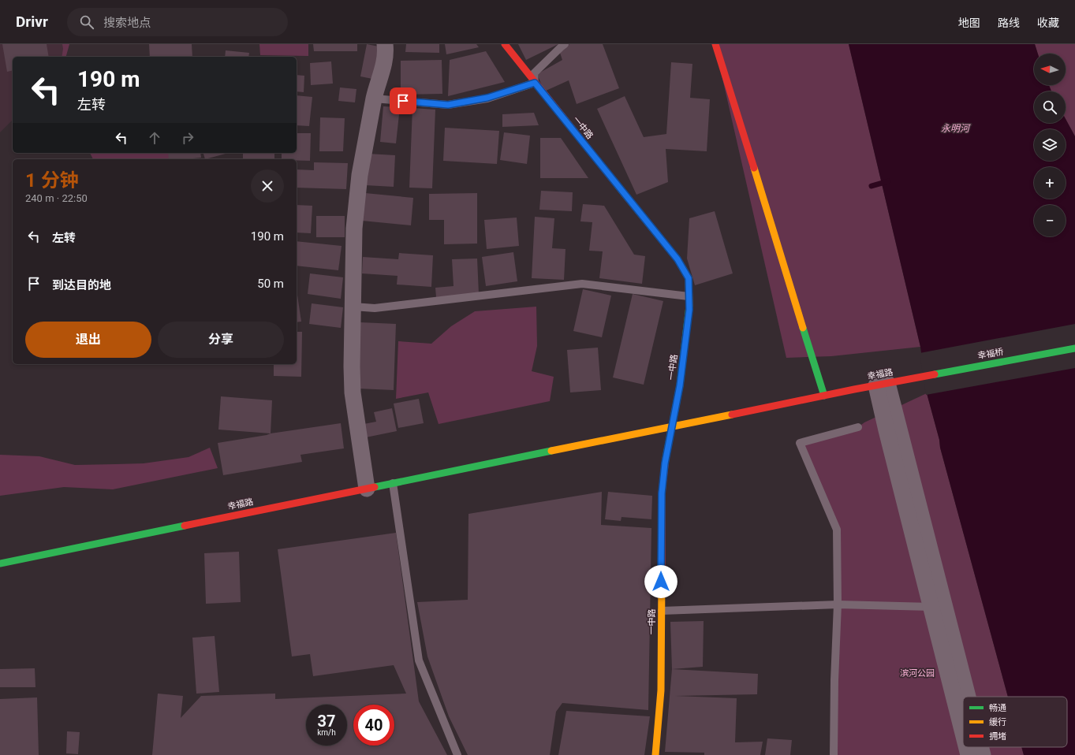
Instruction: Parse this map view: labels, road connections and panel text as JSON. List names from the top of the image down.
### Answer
{
  "streets": {
    "main road": ["一中路", "幸福桥", "幸福路"]
  },
  "crossings": [
    ["一中路", "幸福路"],
    ["幸福桥", "幸福路"]
  ],
  "water": ["永明河"],
  "parks": ["滨河公园"],
  "legend": ["畅通", "缓行", "拥堵"],
  "north": "left",
  "page": {
    "header": "Drivr",
    "search": "搜索地点",
    "nav": ["地图", "路线", "收藏"],
    "map_buttons": ["+", "−"],
    "turn": ["190 m", "左转"],
    "heading": ["1 分钟", "240 m · 22:50"],
    "list": [
      {
        "name": "左转",
        "value": "190 m"
      },
      {
        "name": "到达目的地",
        "value": "50 m"
      }
    ],
    "buttons": ["退出", "分享"],
    "speed": "37 km/h",
    "limit": "40"
  }
}
